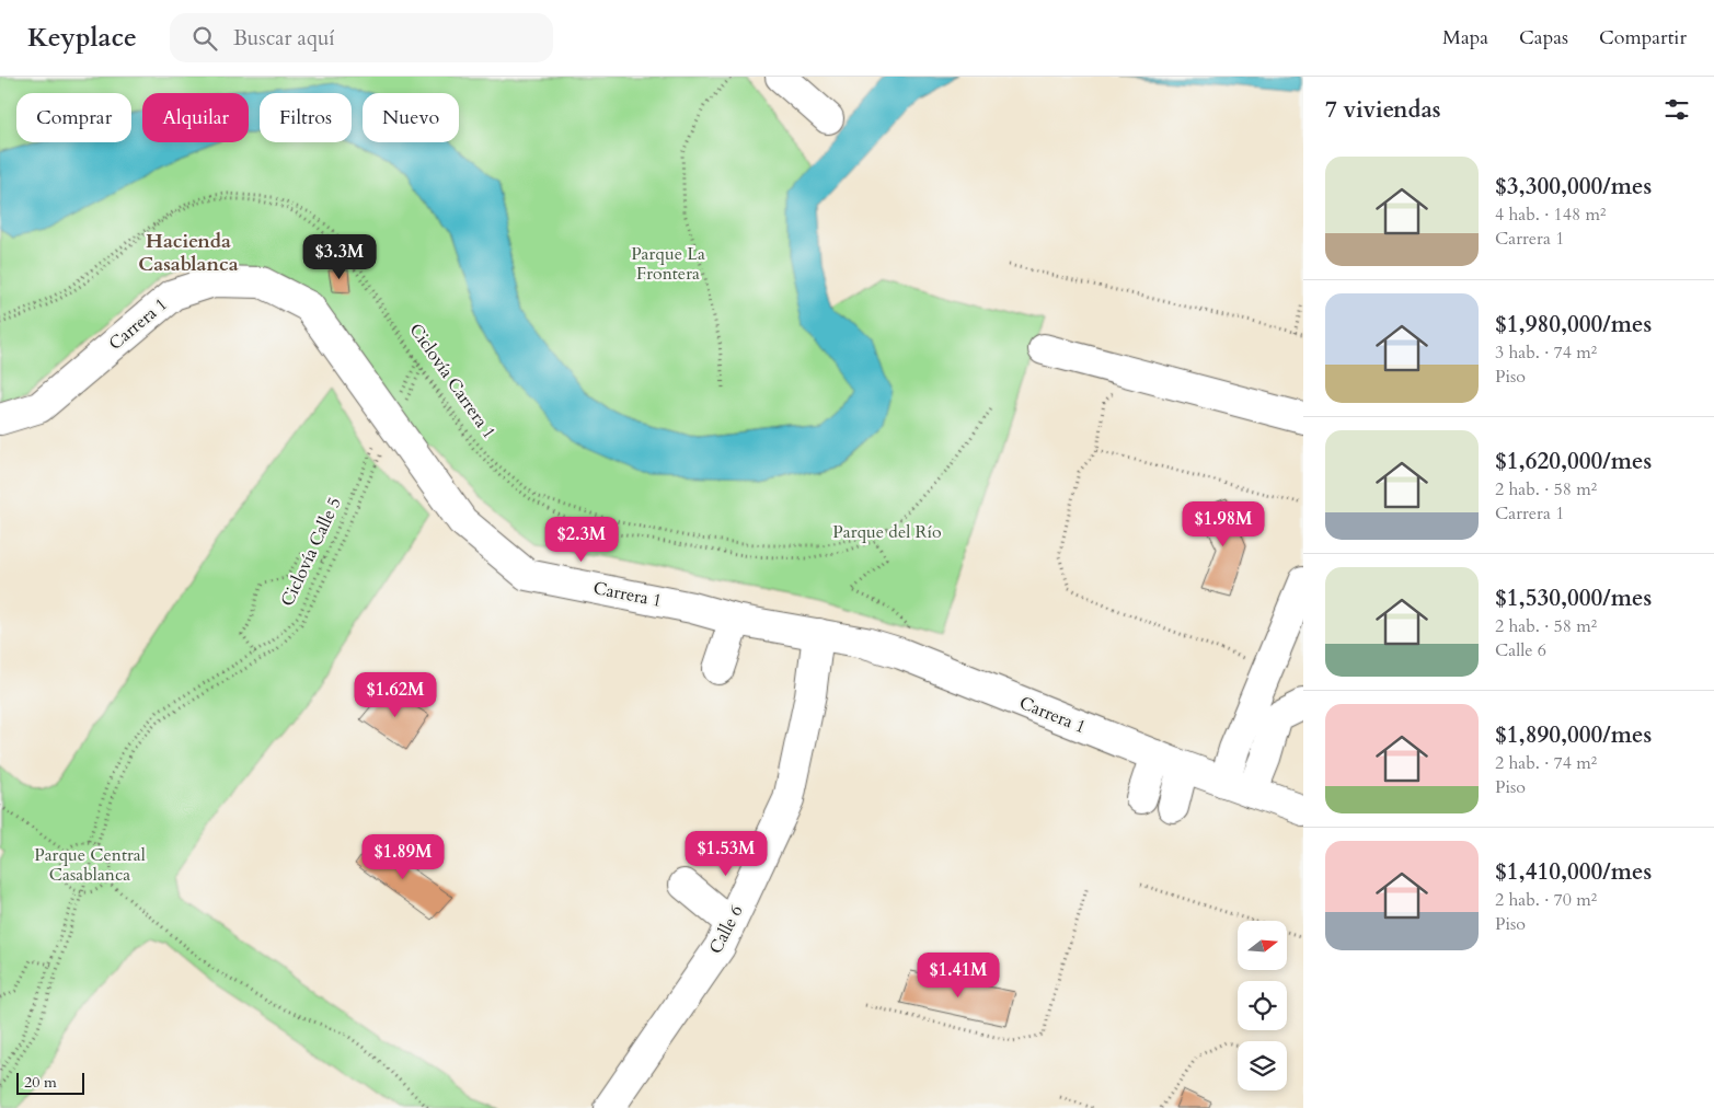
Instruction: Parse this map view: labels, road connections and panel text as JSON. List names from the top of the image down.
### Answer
{
  "streets": {
    "street": ["Carrera 1", "Calle 6"],
    "path": ["Ciclovía Carrera 1", "Ciclovía Calle 5"]
  },
  "crossings": [
    ["Carrera 1", "Ciclovía Calle 5"],
    ["Carrera 1", "Calle 6"],
    ["Ciclovía Carrera 1", "Ciclovía Calle 5"]
  ],
  "districts": ["Hacienda Casablanca"],
  "parks": ["Parque La Frontera", "Parque del Río", "Parque Central Casablanca"],
  "scale_bar": "20 m",
  "north": "right",
  "page": {
    "header": "Keyplace",
    "search": "Buscar aquí",
    "nav": ["Mapa", "Capas", "Compartir"],
    "heading": "7 viviendas",
    "chip": [
      "Comprar",
      "Alquilar",
      "Filtros",
      "Nuevo"
    ],
    "list": [
      {
        "name": "$3,300,000/mes",
        "note": "4 hab. · 148 m² · Carrera 1"
      },
      {
        "name": "$1,980,000/mes",
        "note": "3 hab. · 74 m² · Piso"
      },
      {
        "name": "$1,620,000/mes",
        "note": "2 hab. · 58 m² · Carrera 1"
      },
      {
        "name": "$1,530,000/mes",
        "note": "2 hab. · 58 m² · Calle 6"
      },
      {
        "name": "$1,890,000/mes",
        "note": "2 hab. · 74 m² · Piso"
      },
      {
        "name": "$1,410,000/mes",
        "note": "2 hab. · 70 m² · Piso"
      }
    ],
    "price": [
      "$3.3M",
      "$1.98M",
      "$2.3M",
      "$1.62M",
      "$1.53M",
      "$1.89M",
      "$1.41M"
    ],
    "scale": "20 m"
  }
}
